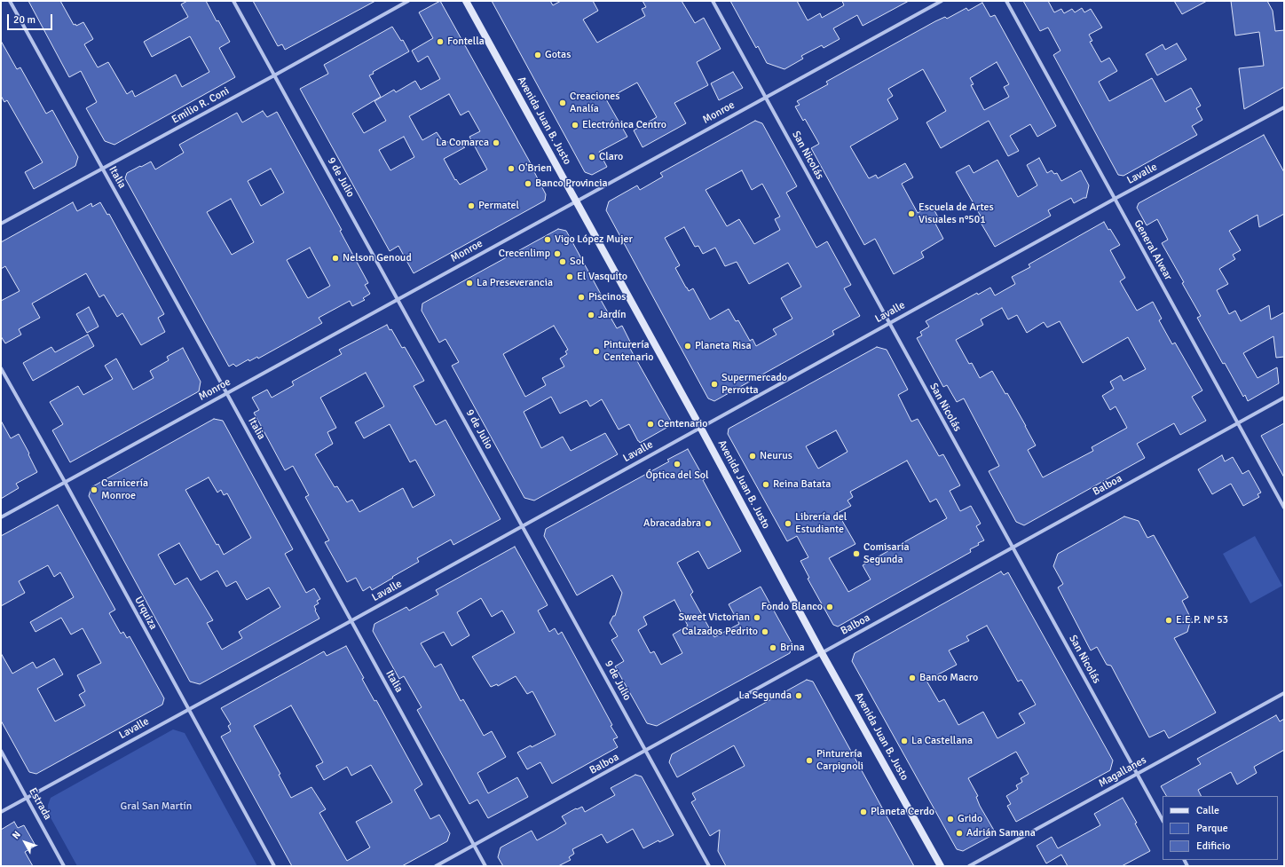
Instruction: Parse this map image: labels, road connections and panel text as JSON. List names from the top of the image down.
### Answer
{
  "streets": {
    "main road": ["Avenida Juan B. Justo"],
    "street": [
      "Emilio R. Coni",
      "Monroe",
      "San Nicolás",
      "Lavalle",
      "Italia",
      "9 de Julio",
      "General Alvear",
      "Balboa",
      "Urquiza",
      "Magallanes",
      "Estrada"
    ]
  },
  "crossings": [
    ["Emilio R. Coni", "Italia"],
    ["Emilio R. Coni", "9 de Julio"],
    ["Monroe", "Avenida Juan B. Justo"],
    ["Monroe", "San Nicolás"],
    ["Monroe", "Italia"],
    ["Monroe", "9 de Julio"],
    ["Monroe", "Urquiza"],
    ["Avenida Juan B. Justo", "Lavalle"],
    ["Avenida Juan B. Justo", "Balboa"],
    ["San Nicolás", "Lavalle"],
    ["San Nicolás", "Balboa"],
    ["San Nicolás", "Magallanes"],
    ["Lavalle", "Italia"],
    ["Lavalle", "9 de Julio"],
    ["Lavalle", "General Alvear"],
    ["Lavalle", "Urquiza"],
    ["Lavalle", "Estrada"],
    ["Italia", "Balboa"],
    ["9 de Julio", "Balboa"],
    ["General Alvear", "Balboa"]
  ],
  "parks": ["Gral San Martín"],
  "places": [
    "Fontella",
    "Gotas",
    "Creaciones Analía",
    "Electrónica Centro",
    "La Comarca",
    "Claro",
    "O'Brien",
    "Banco Provincia",
    "Permatel",
    "Escuela de Artes Visuales n°501",
    "Vigo López Mujer",
    "Crecenlimp",
    "Nelson Genoud",
    "Sol",
    "El Vasquito",
    "La Preseverancia",
    "Piscinos",
    "Jardín",
    "Planeta Risa",
    "Pinturería Centenario",
    "Supermercado Perrotta",
    "Centenario",
    "Neurus",
    "Óptica del Sol",
    "Reina Batata",
    "Carnicería Monroe",
    "Abracadabra",
    "Librería del Estudiante",
    "Comisaría Segunda",
    "Fondo Blanco",
    "Sweet Victorian",
    "E.E.P. N° 53",
    "Calzados Pedrito",
    "Brina",
    "Banco Macro",
    "La Segunda",
    "La Castellana",
    "Pinturería Carpignoli",
    "Planeta Cerdo",
    "Grido",
    "Adrián Samana"
  ],
  "legend": ["Calle", "Parque", "Edificio"],
  "scale_bar": "20 m",
  "north": "top left"
}
